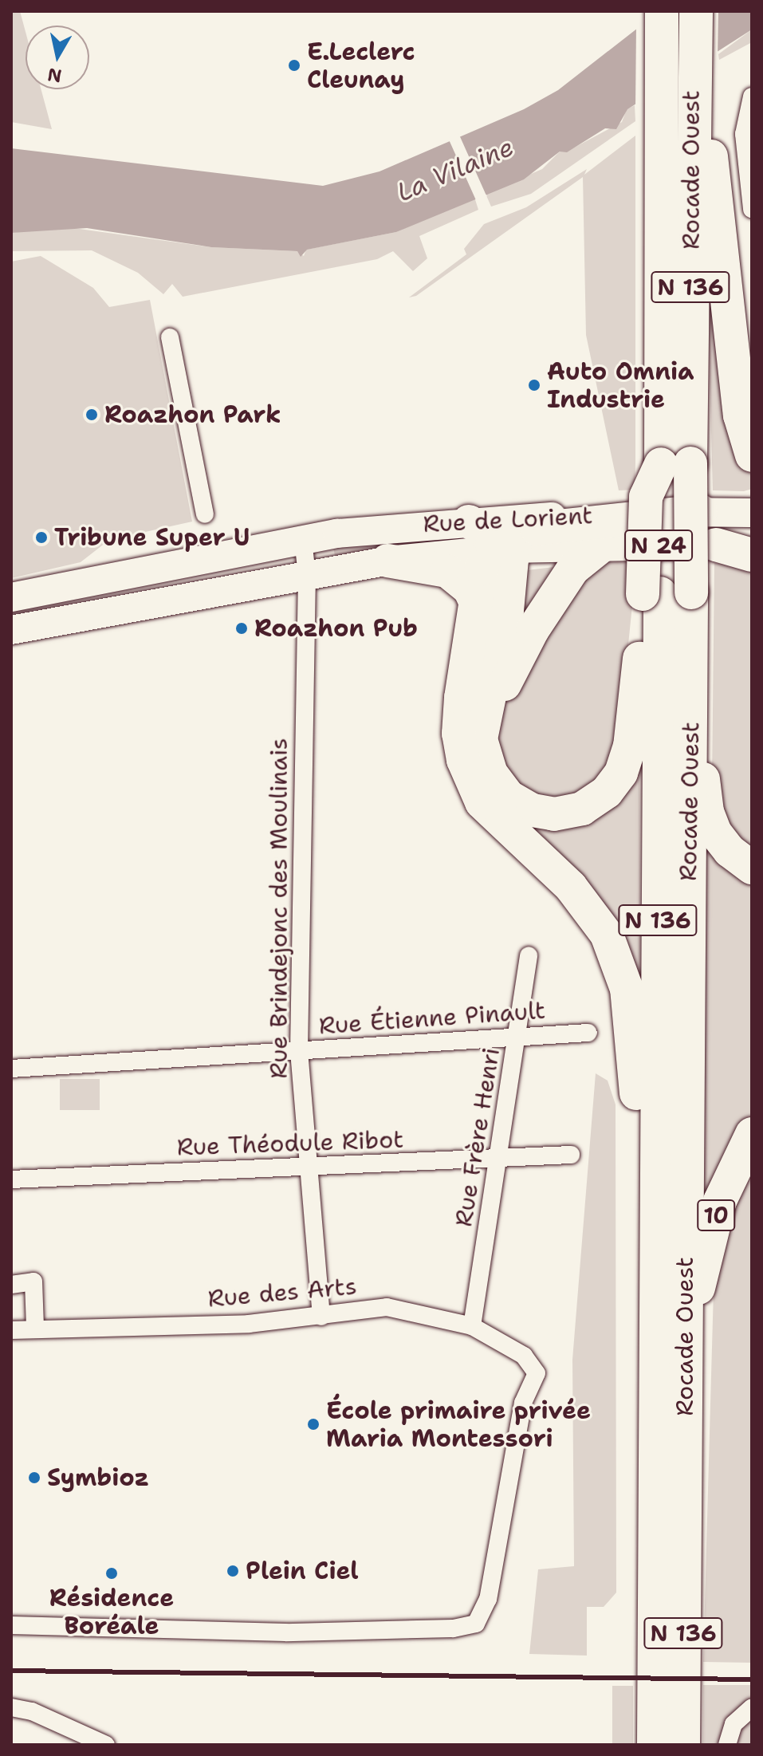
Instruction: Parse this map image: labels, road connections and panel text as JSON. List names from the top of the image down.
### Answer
{
  "streets": {
    "highway": ["Rocade Ouest", "N 136", "10"],
    "main road": ["Rue de Lorient", "N 24"],
    "street": [
      "Rue Brindejonc des Moulinais",
      "Rue Étienne Pinault",
      "Rue Frère Henri",
      "Rue Théodule Ribot",
      "Rue des Arts"
    ]
  },
  "crossings": [
    ["Rocade Ouest", "10"],
    ["Rue de Lorient", "Rue Brindejonc des Moulinais"],
    ["Rue Brindejonc des Moulinais", "Rue Étienne Pinault"],
    ["Rue Brindejonc des Moulinais", "Rue Théodule Ribot"],
    ["Rue Brindejonc des Moulinais", "Rue des Arts"],
    ["Rue Étienne Pinault", "Rue Frère Henri"],
    ["Rue Frère Henri", "Rue Théodule Ribot"],
    ["Rue Frère Henri", "Rue des Arts"]
  ],
  "water": ["La Vilaine"],
  "places": [
    "E.Leclerc Cleunay",
    "Auto Omnia Industrie",
    "Roazhon Park",
    "Tribune Super U",
    "Roazhon Pub",
    "École primaire privée Maria Montessori",
    "Symbioz",
    "Plein Ciel",
    "Résidence Boréale"
  ],
  "north": "bottom"
}
